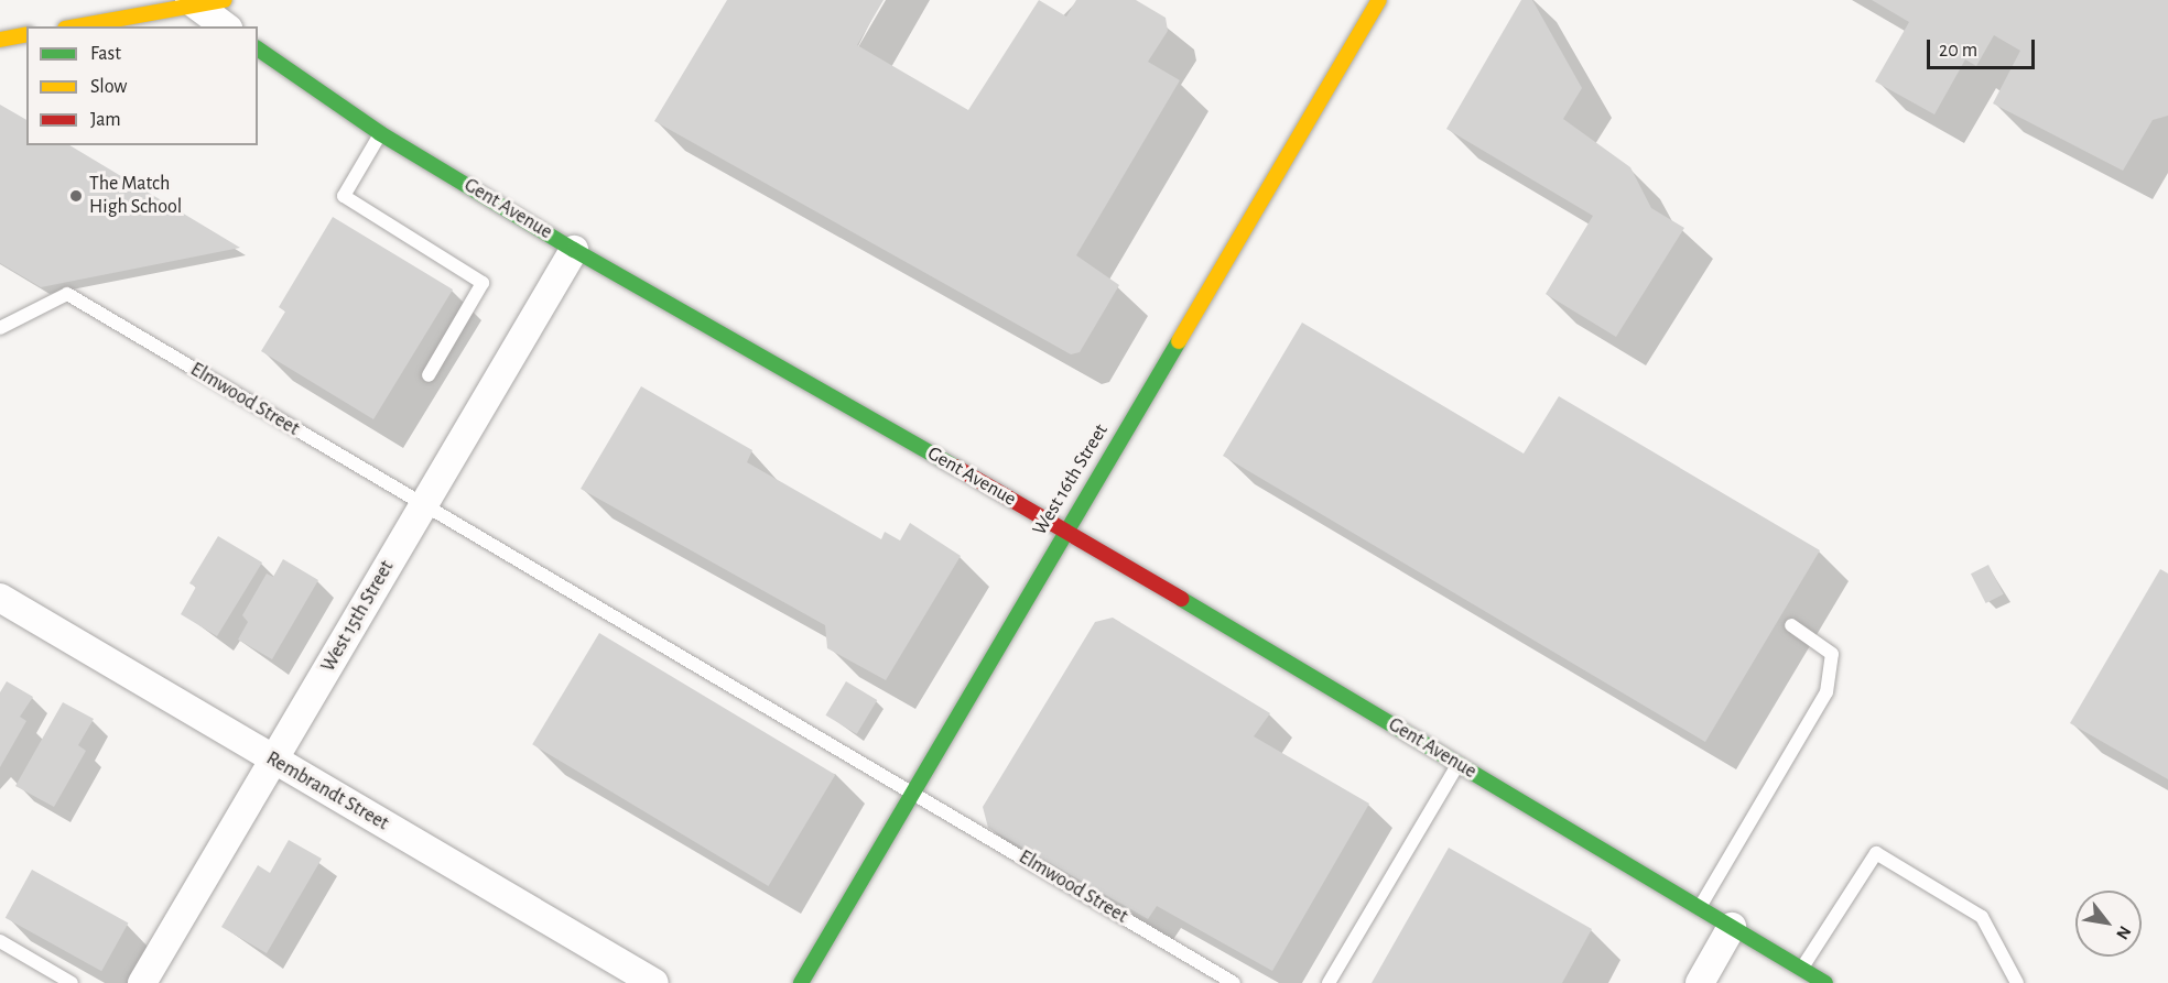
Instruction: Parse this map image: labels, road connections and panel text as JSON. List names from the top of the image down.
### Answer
{
  "streets": {
    "street": [
      "Gent Avenue",
      "West 16th Street",
      "West 15th Street",
      "Rembrandt Street"
    ],
    "lane": ["Elmwood Street"]
  },
  "crossings": [
    ["Gent Avenue", "West 16th Street"],
    ["Gent Avenue", "West 15th Street"],
    ["Elmwood Street", "West 16th Street"],
    ["Elmwood Street", "West 15th Street"],
    ["West 15th Street", "Rembrandt Street"]
  ],
  "places": ["The Match High School"],
  "legend": ["Fast", "Slow", "Jam"],
  "scale_bar": "20 m",
  "north": "bottom right"
}
